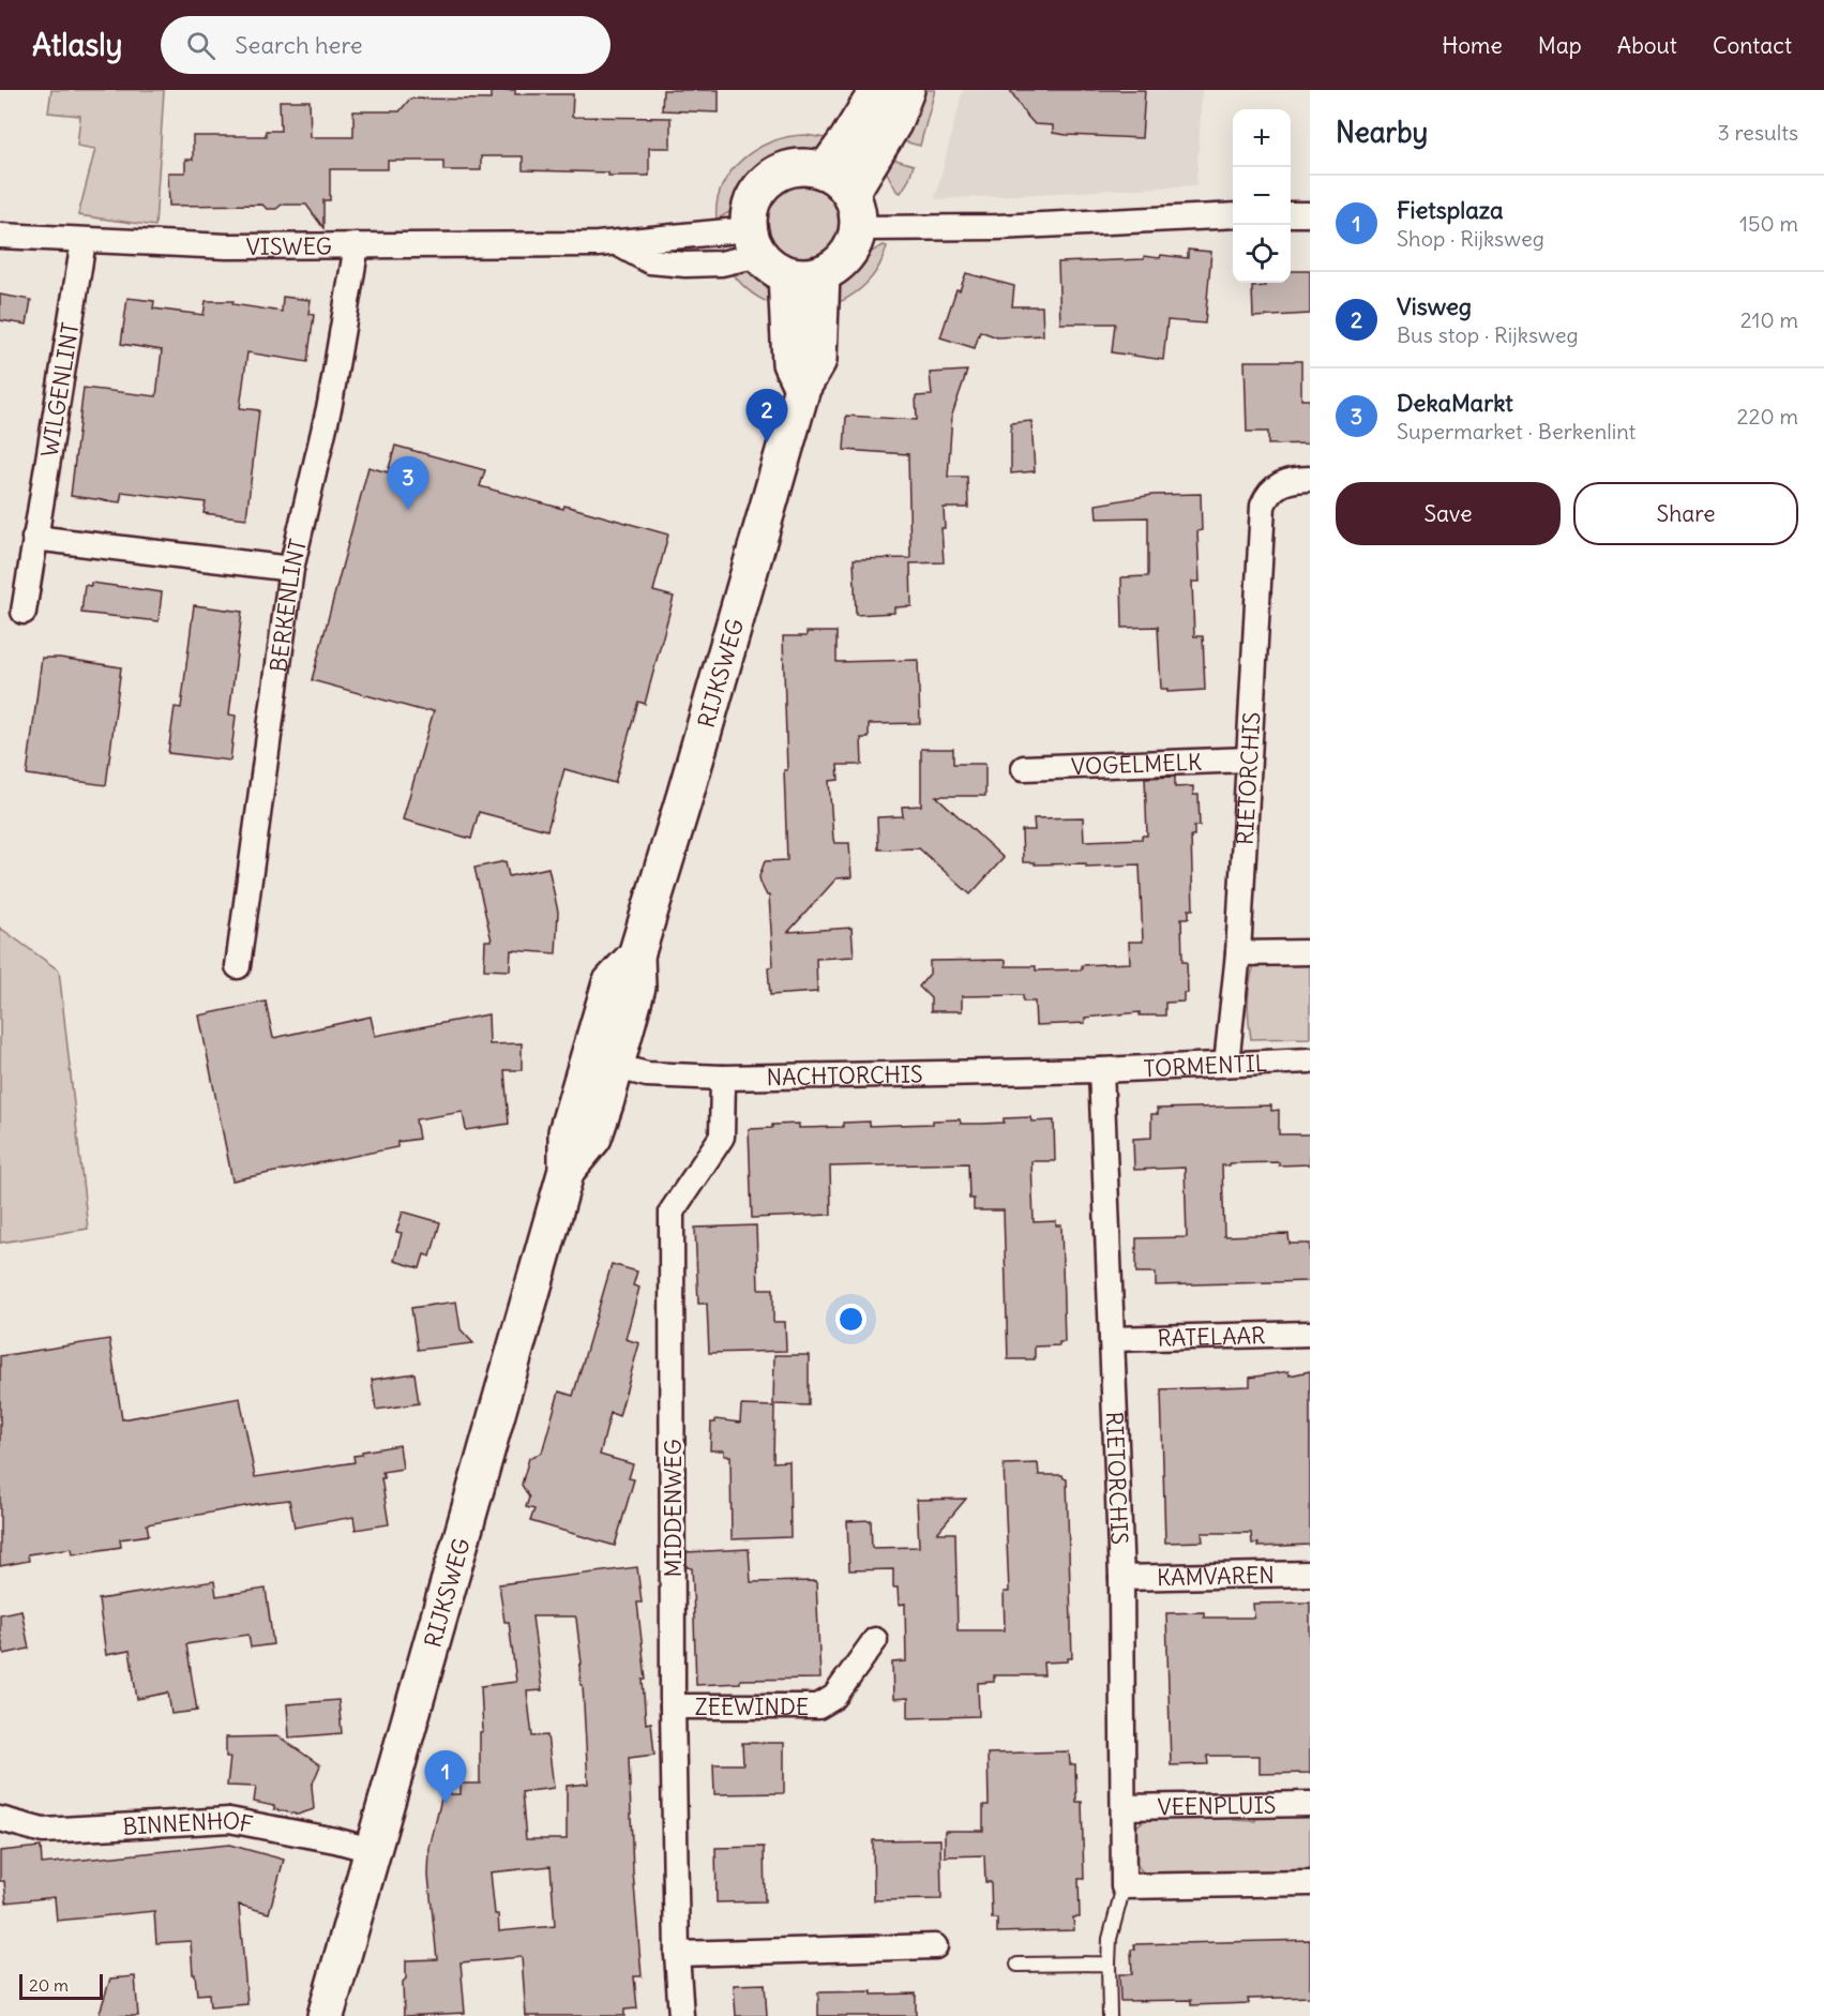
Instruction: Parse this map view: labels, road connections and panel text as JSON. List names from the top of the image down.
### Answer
{
  "streets": {
    "main road": ["RIJKSWEG"],
    "street": [
      "VISWEG",
      "WILGENLINT",
      "BERKENLINT",
      "VOGELMELK",
      "RIETORCHIS",
      "TORMENTIL",
      "NACHTORCHIS",
      "RATELAAR",
      "MIDDENWEG",
      "KAMVAREN",
      "ZEEWINDE",
      "VEENPLUIS",
      "BINNENHOF"
    ]
  },
  "crossings": [
    ["VISWEG", "WILGENLINT"],
    ["VISWEG", "BERKENLINT"],
    ["VISWEG", "RIJKSWEG"],
    ["RIJKSWEG", "NACHTORCHIS"],
    ["RIJKSWEG", "BINNENHOF"],
    ["VOGELMELK", "RIETORCHIS"],
    ["RIETORCHIS", "TORMENTIL"],
    ["RIETORCHIS", "NACHTORCHIS"],
    ["RIETORCHIS", "RATELAAR"],
    ["RIETORCHIS", "KAMVAREN"],
    ["RIETORCHIS", "VEENPLUIS"],
    ["TORMENTIL", "NACHTORCHIS"],
    ["NACHTORCHIS", "MIDDENWEG"],
    ["MIDDENWEG", "ZEEWINDE"]
  ],
  "scale_bar": "20 m",
  "page": {
    "header": "Atlasly",
    "search": "Search here",
    "nav": [
      "Home",
      "Map",
      "About",
      "Contact"
    ],
    "heading": ["Nearby", "3 results"],
    "map_buttons": ["+", "−"],
    "list": [
      {
        "mark": "1",
        "name": "Fietsplaza",
        "note": "Shop · Rijksweg",
        "value": "150 m"
      },
      {
        "mark": "2",
        "name": "Visweg",
        "note": "Bus stop · Rijksweg",
        "value": "210 m"
      },
      {
        "mark": "3",
        "name": "DekaMarkt",
        "note": "Supermarket · Berkenlint",
        "value": "220 m"
      }
    ],
    "pins": ["2", "3", "1"],
    "buttons": ["Save", "Share"],
    "scale": "20 m"
  }
}
